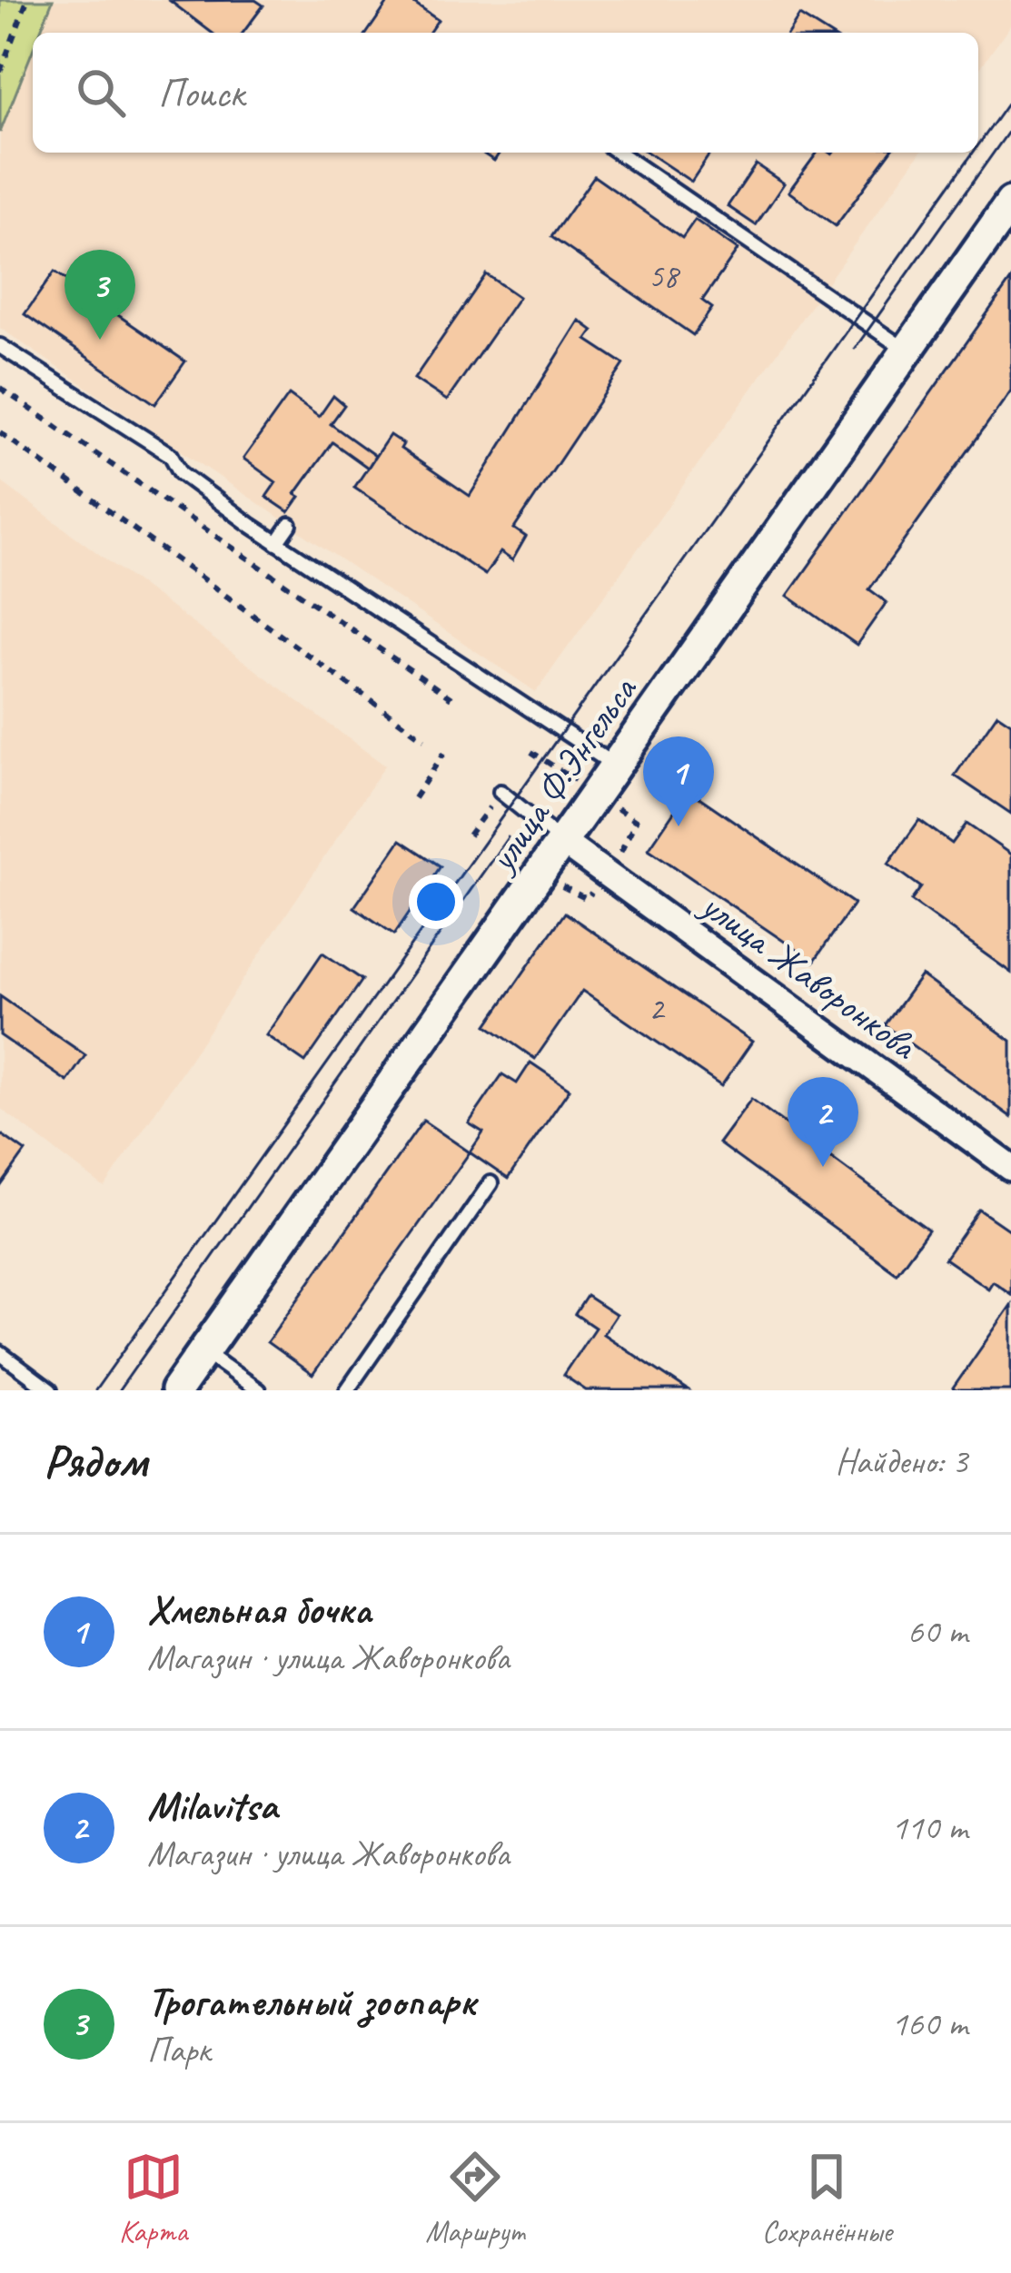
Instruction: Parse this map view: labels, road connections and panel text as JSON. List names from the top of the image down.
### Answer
{
  "streets": {
    "street": ["улица Ф.Энгельса", "улица Жаворонкова"]
  },
  "crossings": [
    ["улица Ф.Энгельса", "улица Жаворонкова"]
  ],
  "house_numbers": ["58", "2"],
  "page": {
    "search": "Поиск",
    "pins": ["3", "1", "2"],
    "heading": ["Рядом", "Найдено: 3"],
    "list": [
      {
        "mark": "1",
        "name": "Хмельная бочка",
        "note": "Магазин · улица Жаворонкова",
        "value": "60 m"
      },
      {
        "mark": "2",
        "name": "Milavitsa",
        "note": "Магазин · улица Жаворонкова",
        "value": "110 m"
      },
      {
        "mark": "3",
        "name": "Трогательный зоопарк",
        "note": "Парк",
        "value": "160 m"
      }
    ],
    "nav": ["Карта", "Маршрут", "Сохранённые"]
  }
}
